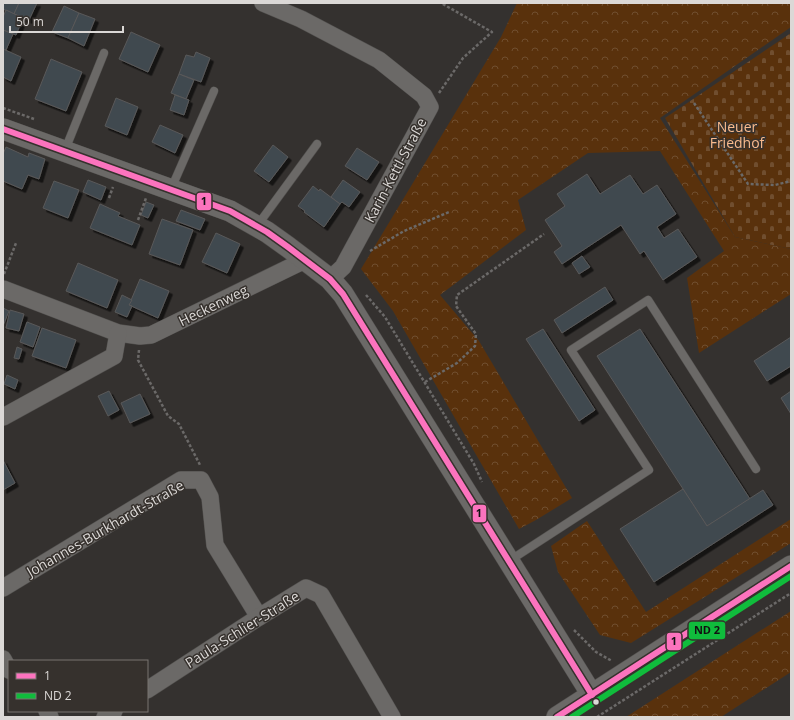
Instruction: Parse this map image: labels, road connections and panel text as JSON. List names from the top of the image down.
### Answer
{
  "streets": {
    "street": [
      "Karin-Kettl-Straße",
      "Heckenweg",
      "Johannes-Burkhardt-Straße",
      "Paula-Schlier-Straße"
    ]
  },
  "crossings": [
    ["Johannes-Burkhardt-Straße", "Paula-Schlier-Straße"]
  ],
  "parks": ["Neuer Friedhof"],
  "lines": ["transit line 1"],
  "legend": ["1", "ND 2"],
  "scale_bar": "50 m"
}
